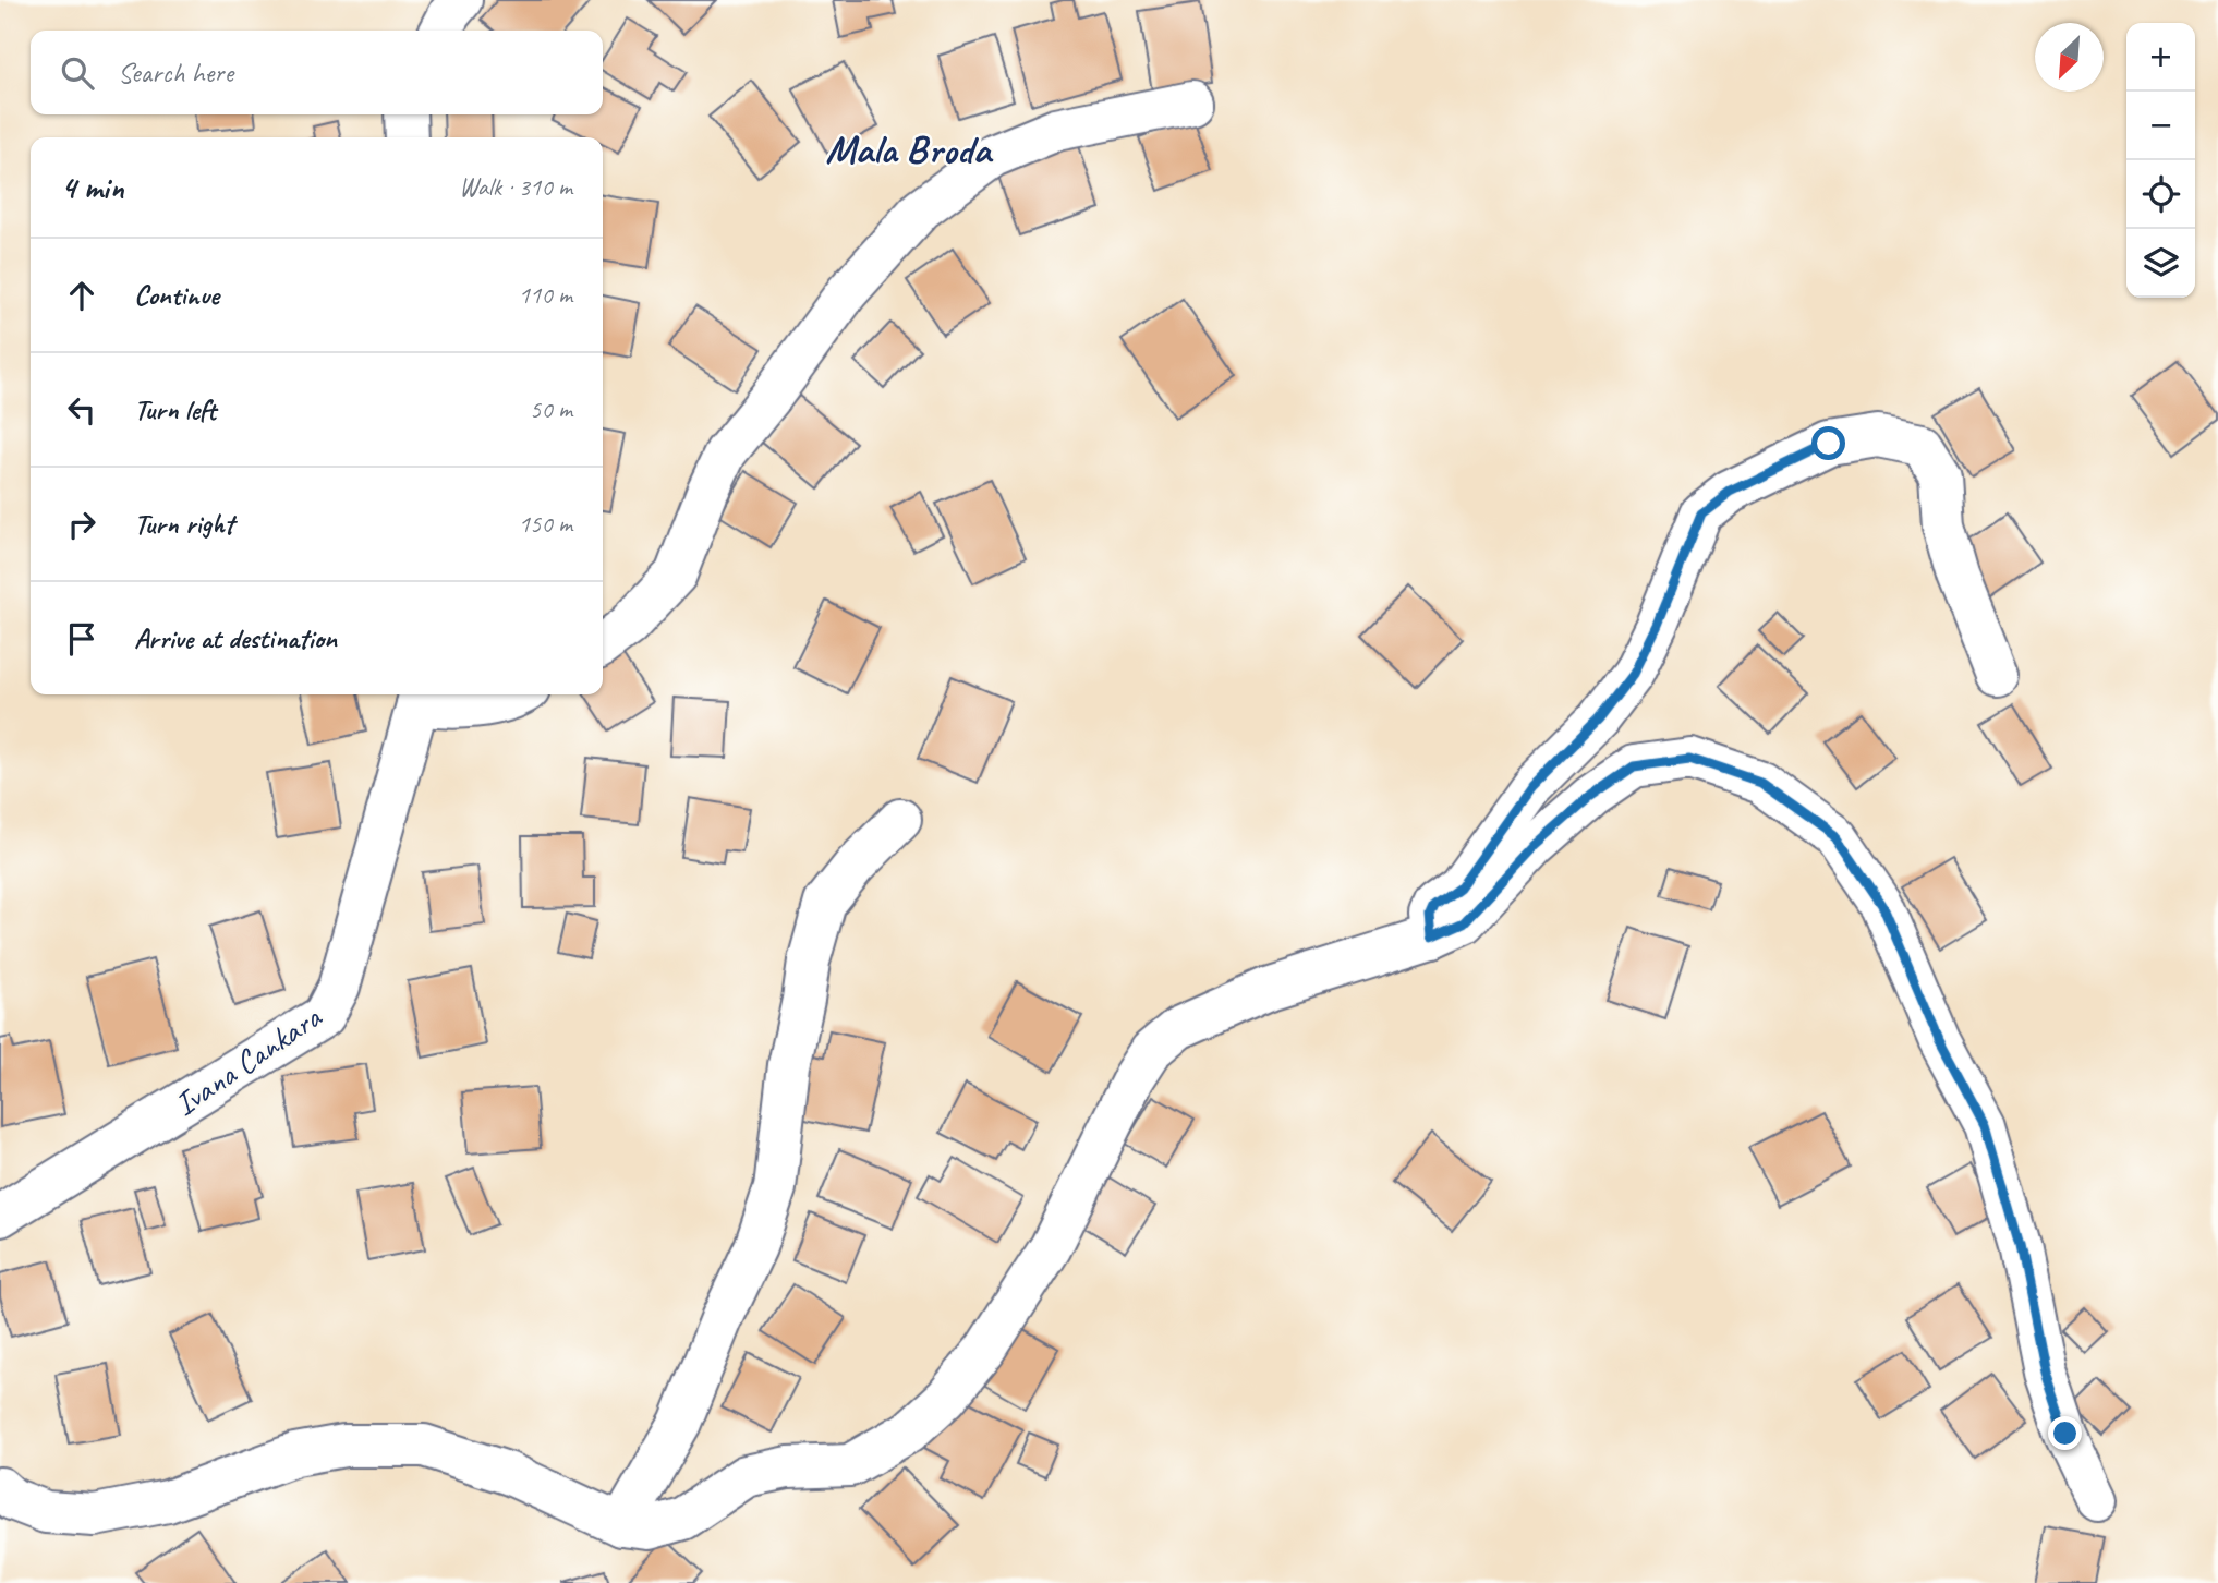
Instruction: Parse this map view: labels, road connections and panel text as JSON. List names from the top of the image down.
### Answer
{
  "streets": {
    "street": ["Ivana Cankara"]
  },
  "districts": ["Mala Broda"],
  "north": "bottom left",
  "page": {
    "map_buttons": ["+", "−"],
    "search": "Search here",
    "heading": ["4 min", "Walk · 310 m"],
    "list": [
      ["Continue", "110 m"],
      ["Turn left", "50 m"],
      ["Turn right", "150 m"],
      "Arrive at destination"
    ]
  }
}
